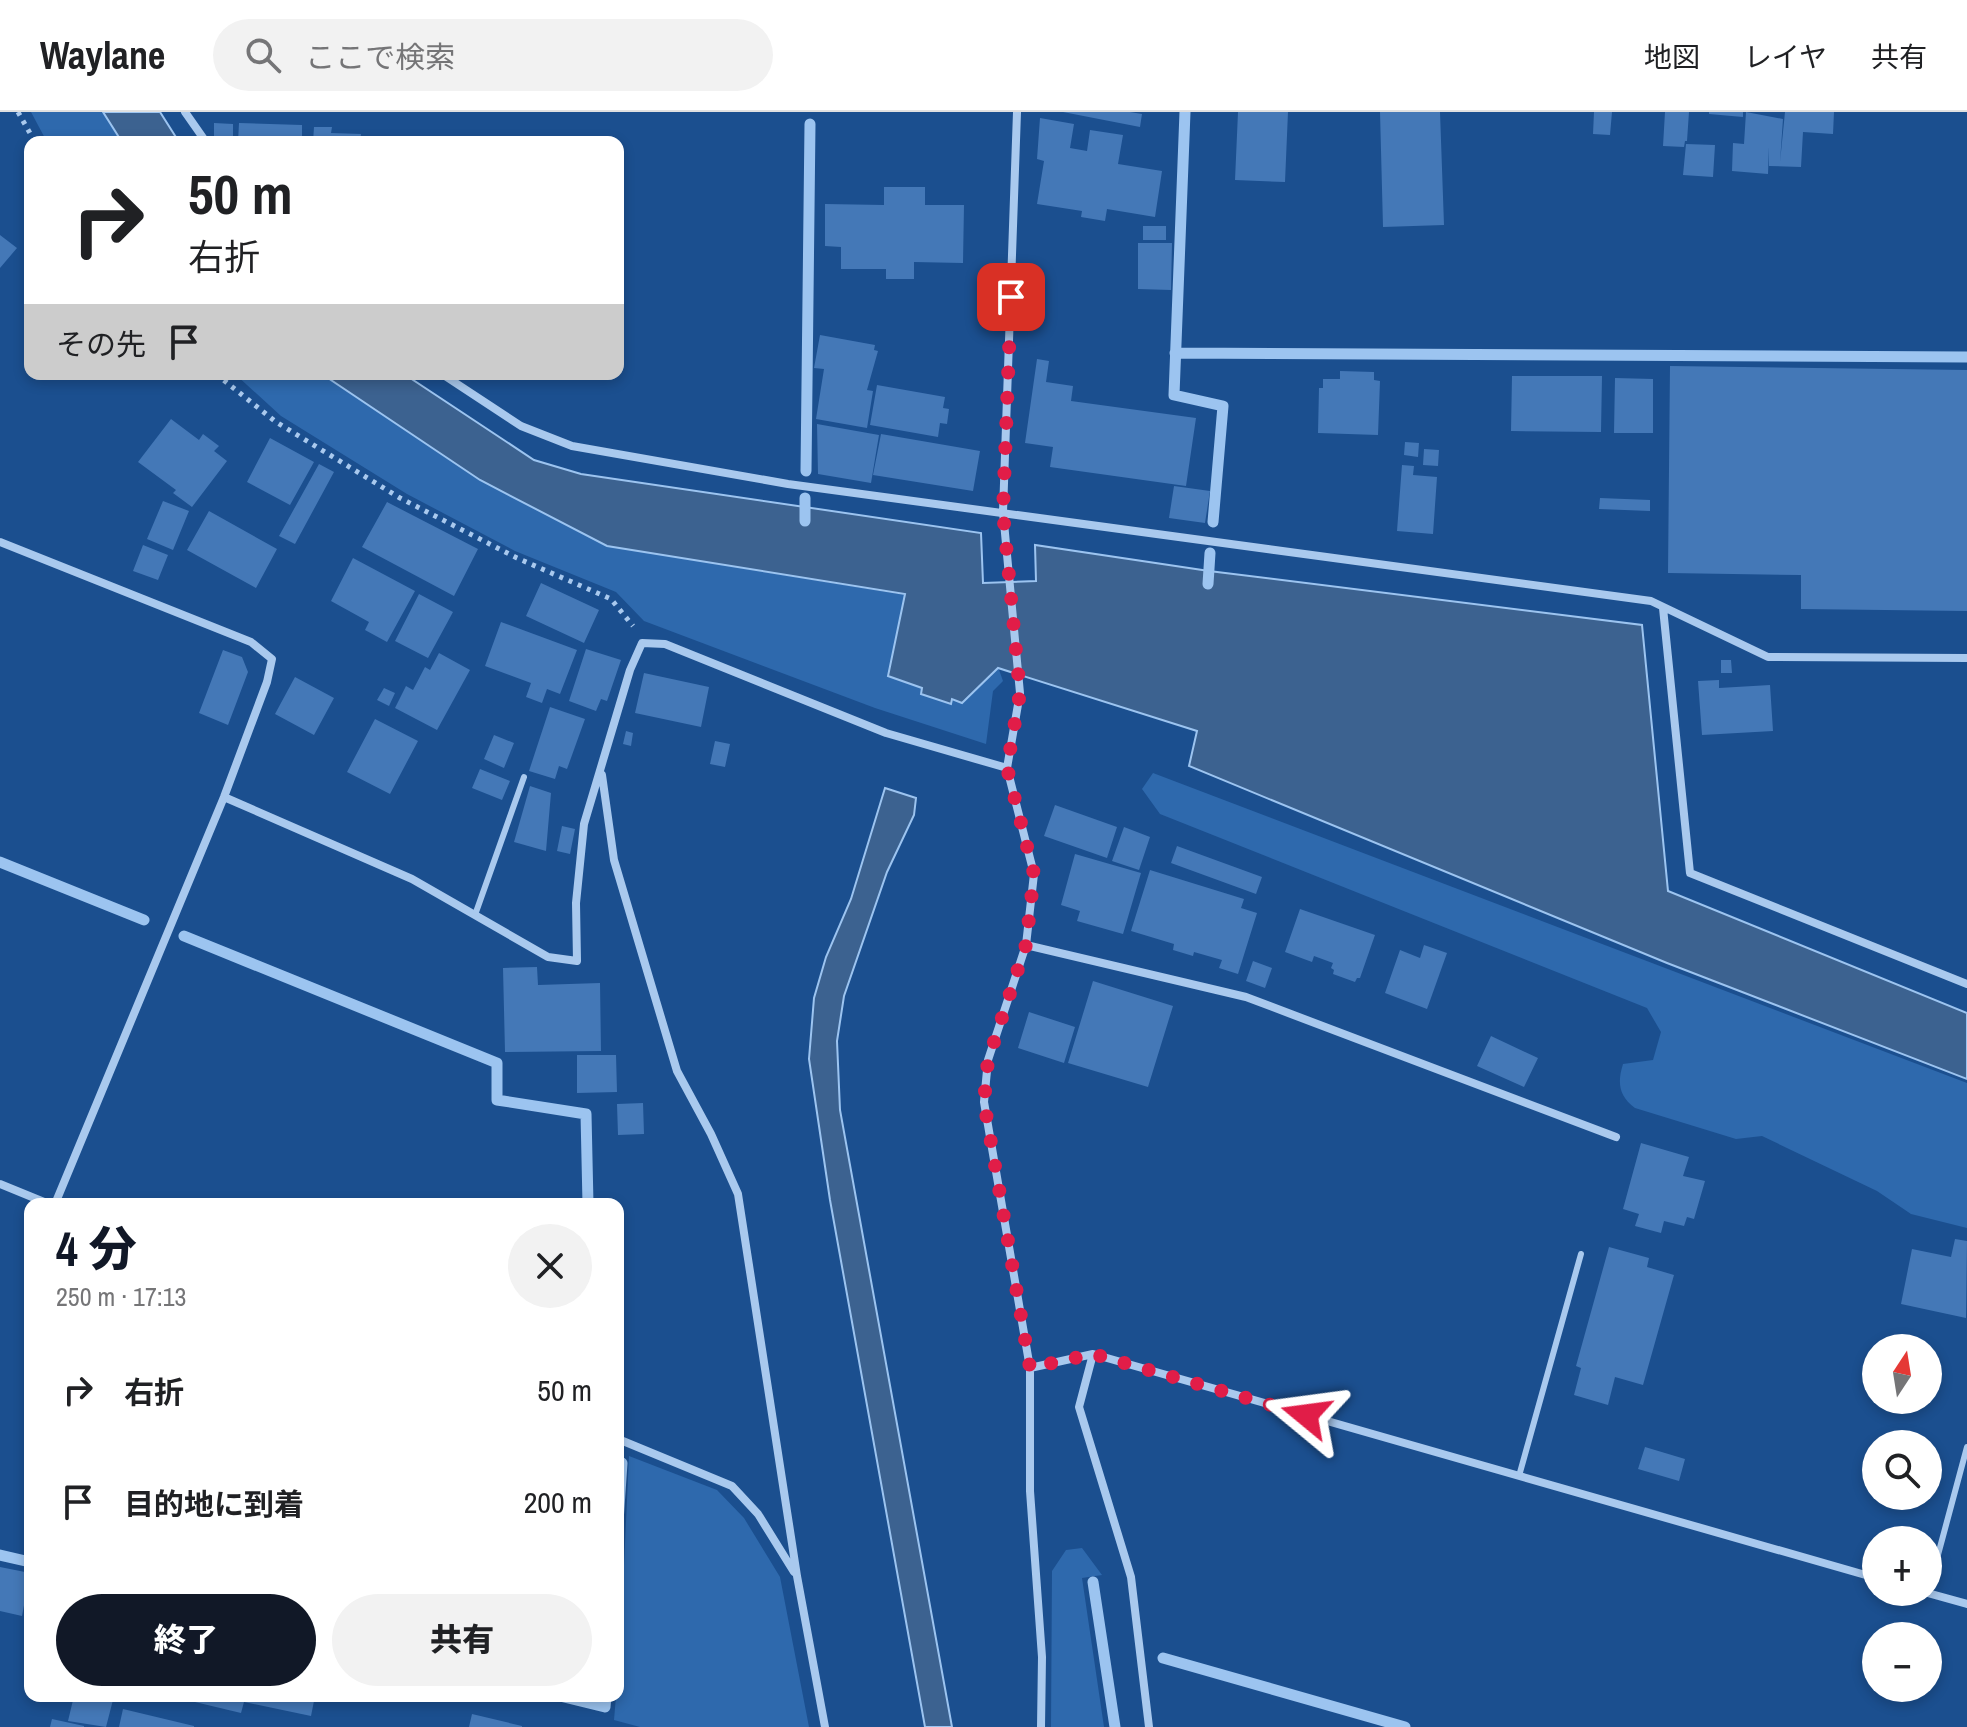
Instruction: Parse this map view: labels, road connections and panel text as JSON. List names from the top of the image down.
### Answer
{
  "north": "top",
  "page": {
    "header": "Waylane",
    "search": "ここで検索",
    "nav": ["地図", "レイヤ", "共有"],
    "turn": ["50 m", "右折"],
    "then": "その先",
    "heading": ["4 分", "250 m · 17:13"],
    "map_buttons": ["+", "−"],
    "list": [
      {
        "name": "右折",
        "value": "50 m"
      },
      {
        "name": "目的地に到着",
        "value": "200 m"
      }
    ],
    "buttons": ["終了", "共有"]
  }
}
